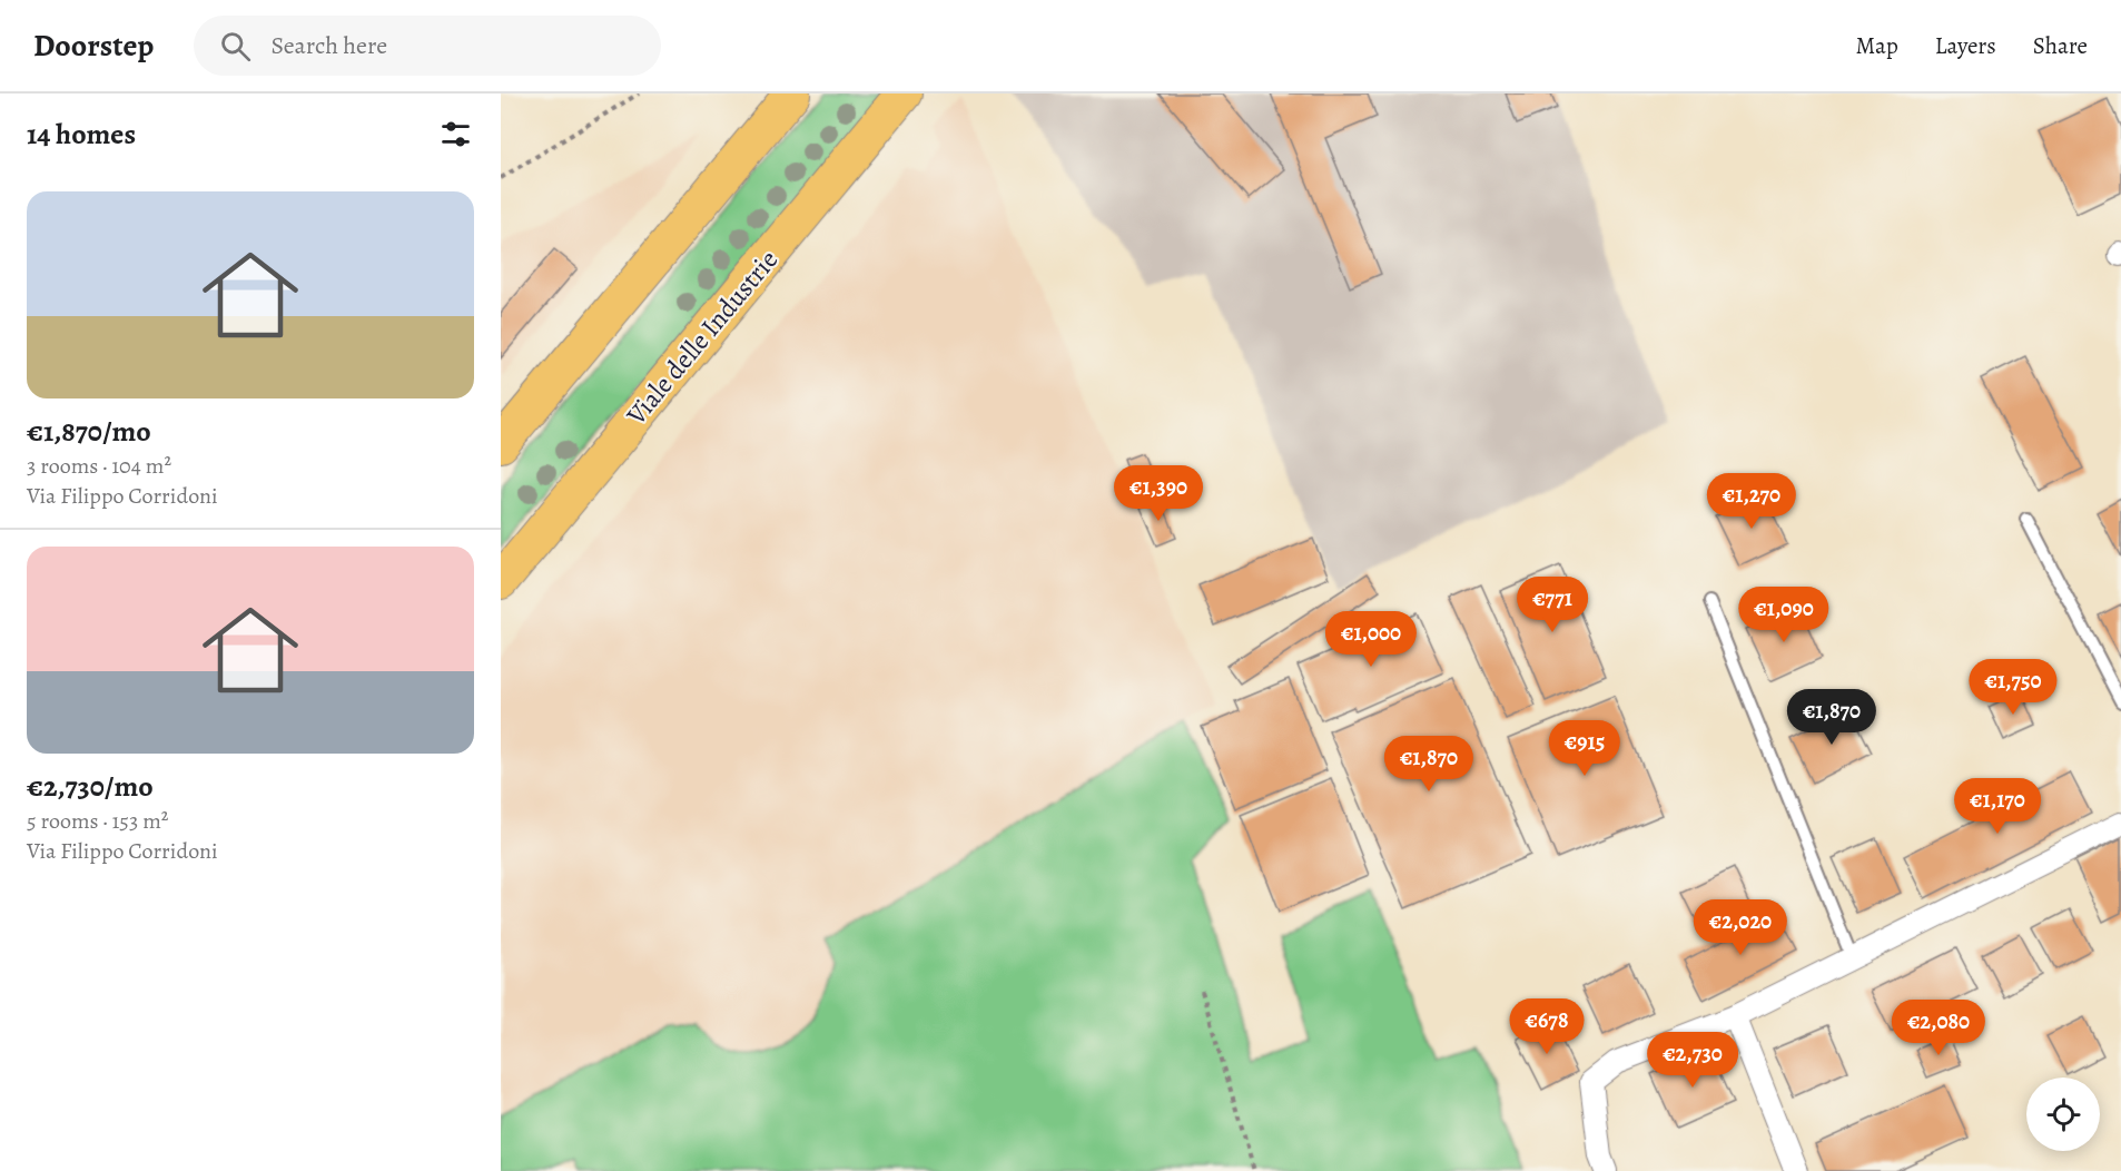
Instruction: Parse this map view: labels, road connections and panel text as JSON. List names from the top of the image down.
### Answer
{
  "streets": {
    "main road": ["Viale delle Industrie"]
  },
  "page": {
    "header": "Doorstep",
    "search": "Search here",
    "nav": ["Map", "Layers", "Share"],
    "heading": "14 homes",
    "list": [
      {
        "name": "€1,870/mo",
        "note": "3 rooms · 104 m² · Via Filippo Corridoni"
      },
      {
        "name": "€2,730/mo",
        "note": "5 rooms · 153 m² · Via Filippo Corridoni"
      }
    ],
    "price": [
      "€1,390",
      "€1,270",
      "€771",
      "€1,090",
      "€1,000",
      "€1,750",
      "€1,870",
      "€915",
      "€1,870",
      "€1,170",
      "€2,020",
      "€678",
      "€2,080",
      "€2,730"
    ]
  }
}
